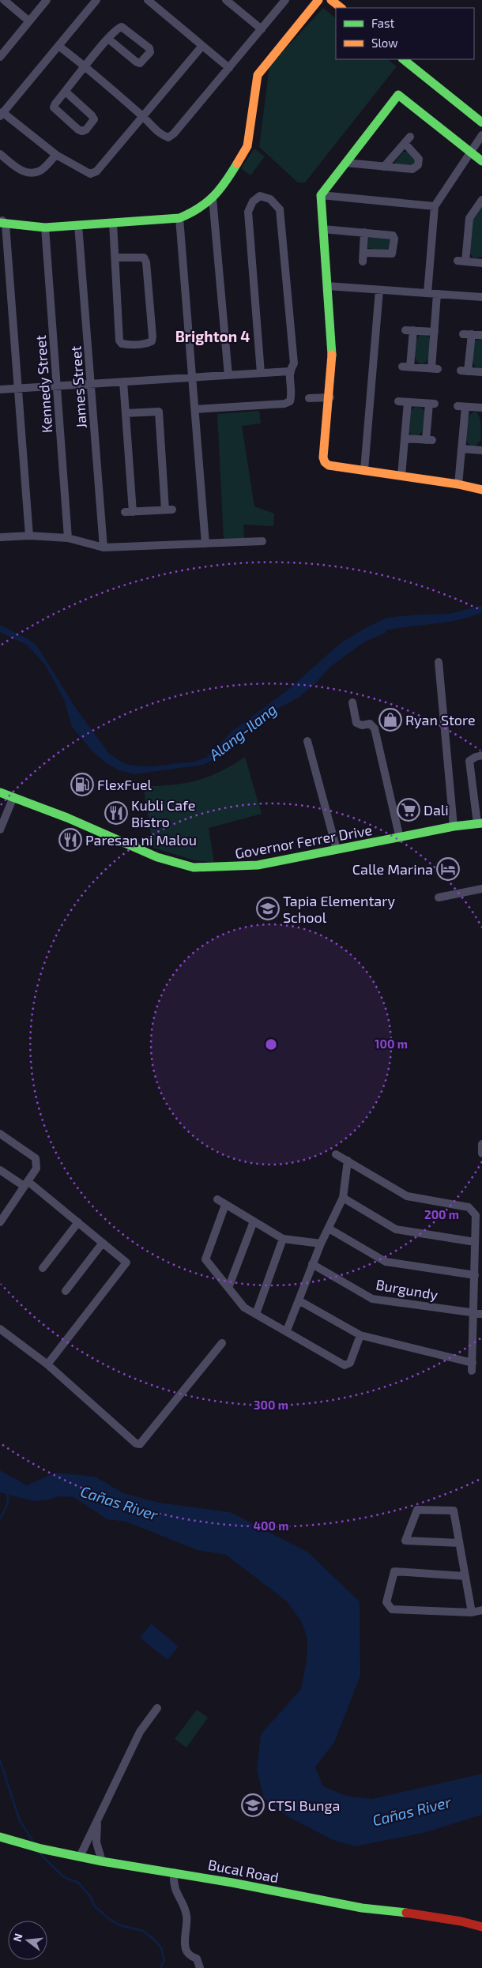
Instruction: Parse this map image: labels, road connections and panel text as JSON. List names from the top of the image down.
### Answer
{
  "streets": {
    "street": [
      "Kennedy Street",
      "James Street",
      "Governor Ferrer Drive",
      "Burgundy",
      "Bucal Road"
    ]
  },
  "districts": ["Brighton 4"],
  "water": ["Alang-Ilang", "Cañas River"],
  "places": {
    "shop": ["Ryan Store"],
    "fuel station": ["FlexFuel"],
    "supermarket": ["Dali"],
    "restaurant": ["Kubli Cafe Bistro", "Paresan ni Malou"],
    "hotel": ["Calle Marina"],
    "school or university": ["Tapia Elementary School", "CTSI Bunga"]
  },
  "legend": ["Fast", "Slow"],
  "north": "left",
  "rings": [
    "100 m",
    "200 m",
    "300 m",
    "400 m"
  ]
}
